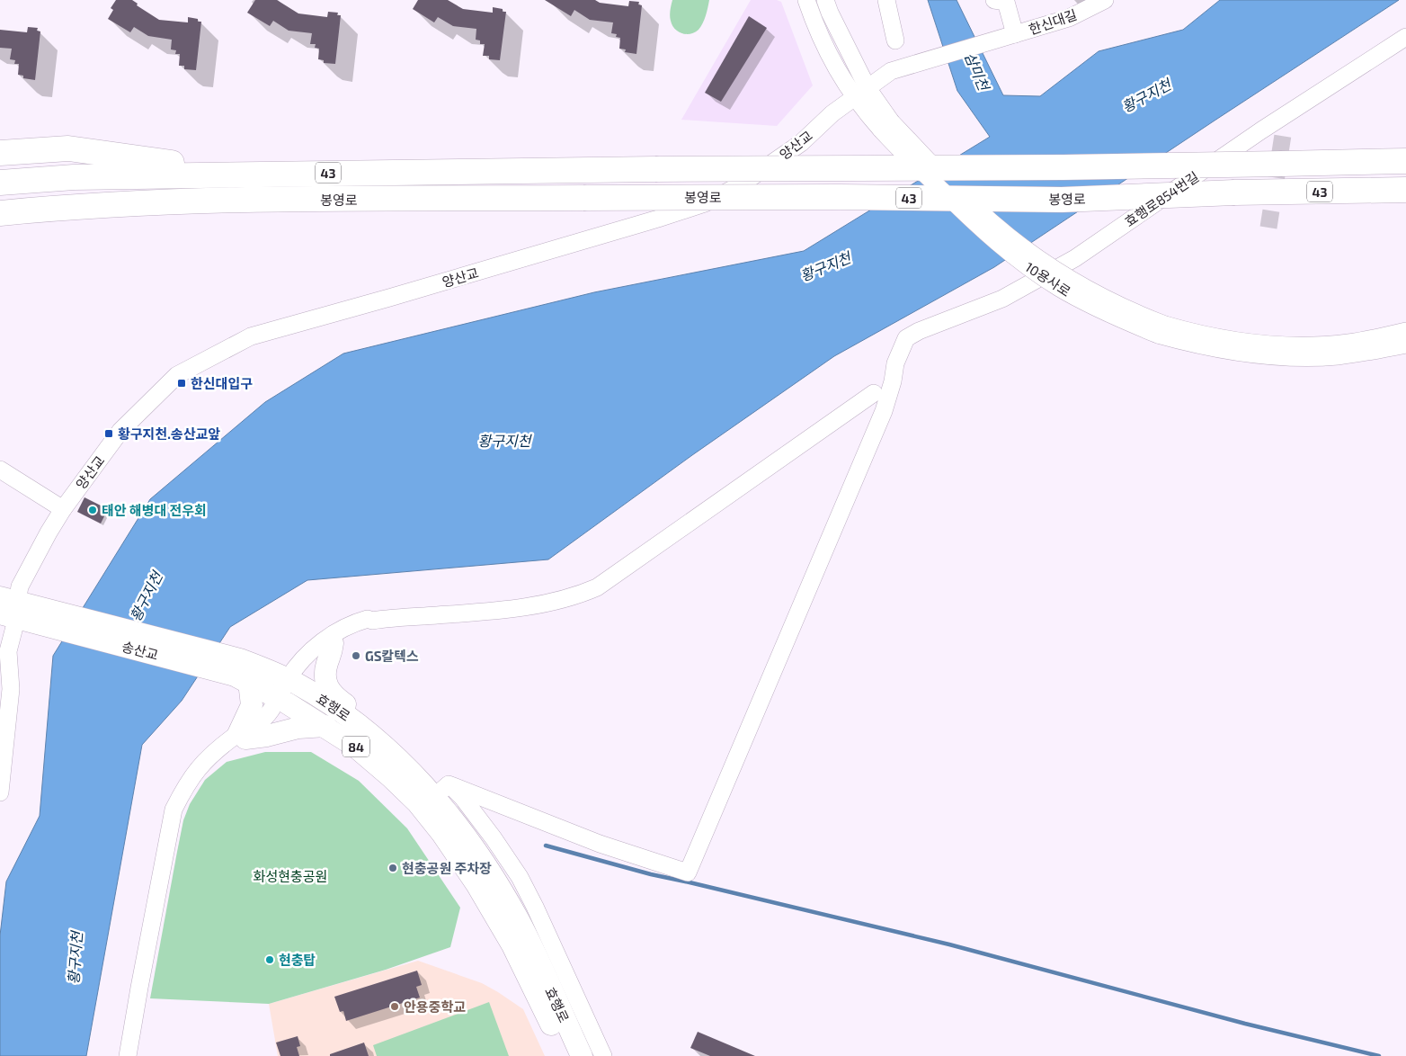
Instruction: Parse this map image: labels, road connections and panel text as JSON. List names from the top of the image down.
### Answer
{
  "streets": {
    "highway": ["43", "봉영로"],
    "main road": ["송산교", "효행로", "84"],
    "street": [
      "한신대길",
      "양산교",
      "효행로854번길",
      "10용사로"
    ]
  },
  "crossings": [
    ["한신대길", "양산교"],
    ["양산교", "10용사로"],
    ["양산교", "송산교"],
    ["효행로854번길", "효행로"],
    ["송산교", "효행로"]
  ],
  "water": ["삼미천", "황구지천"],
  "parks": ["화성현충공원"],
  "places": {
    "transit": ["한신대입구", "황구지천.송산교앞"],
    "other": [
      "태안 해병대 전우회",
      "GS칼텍스",
      "현충공원 주차장",
      "현충탑",
      "안용중학교"
    ]
  }
}
